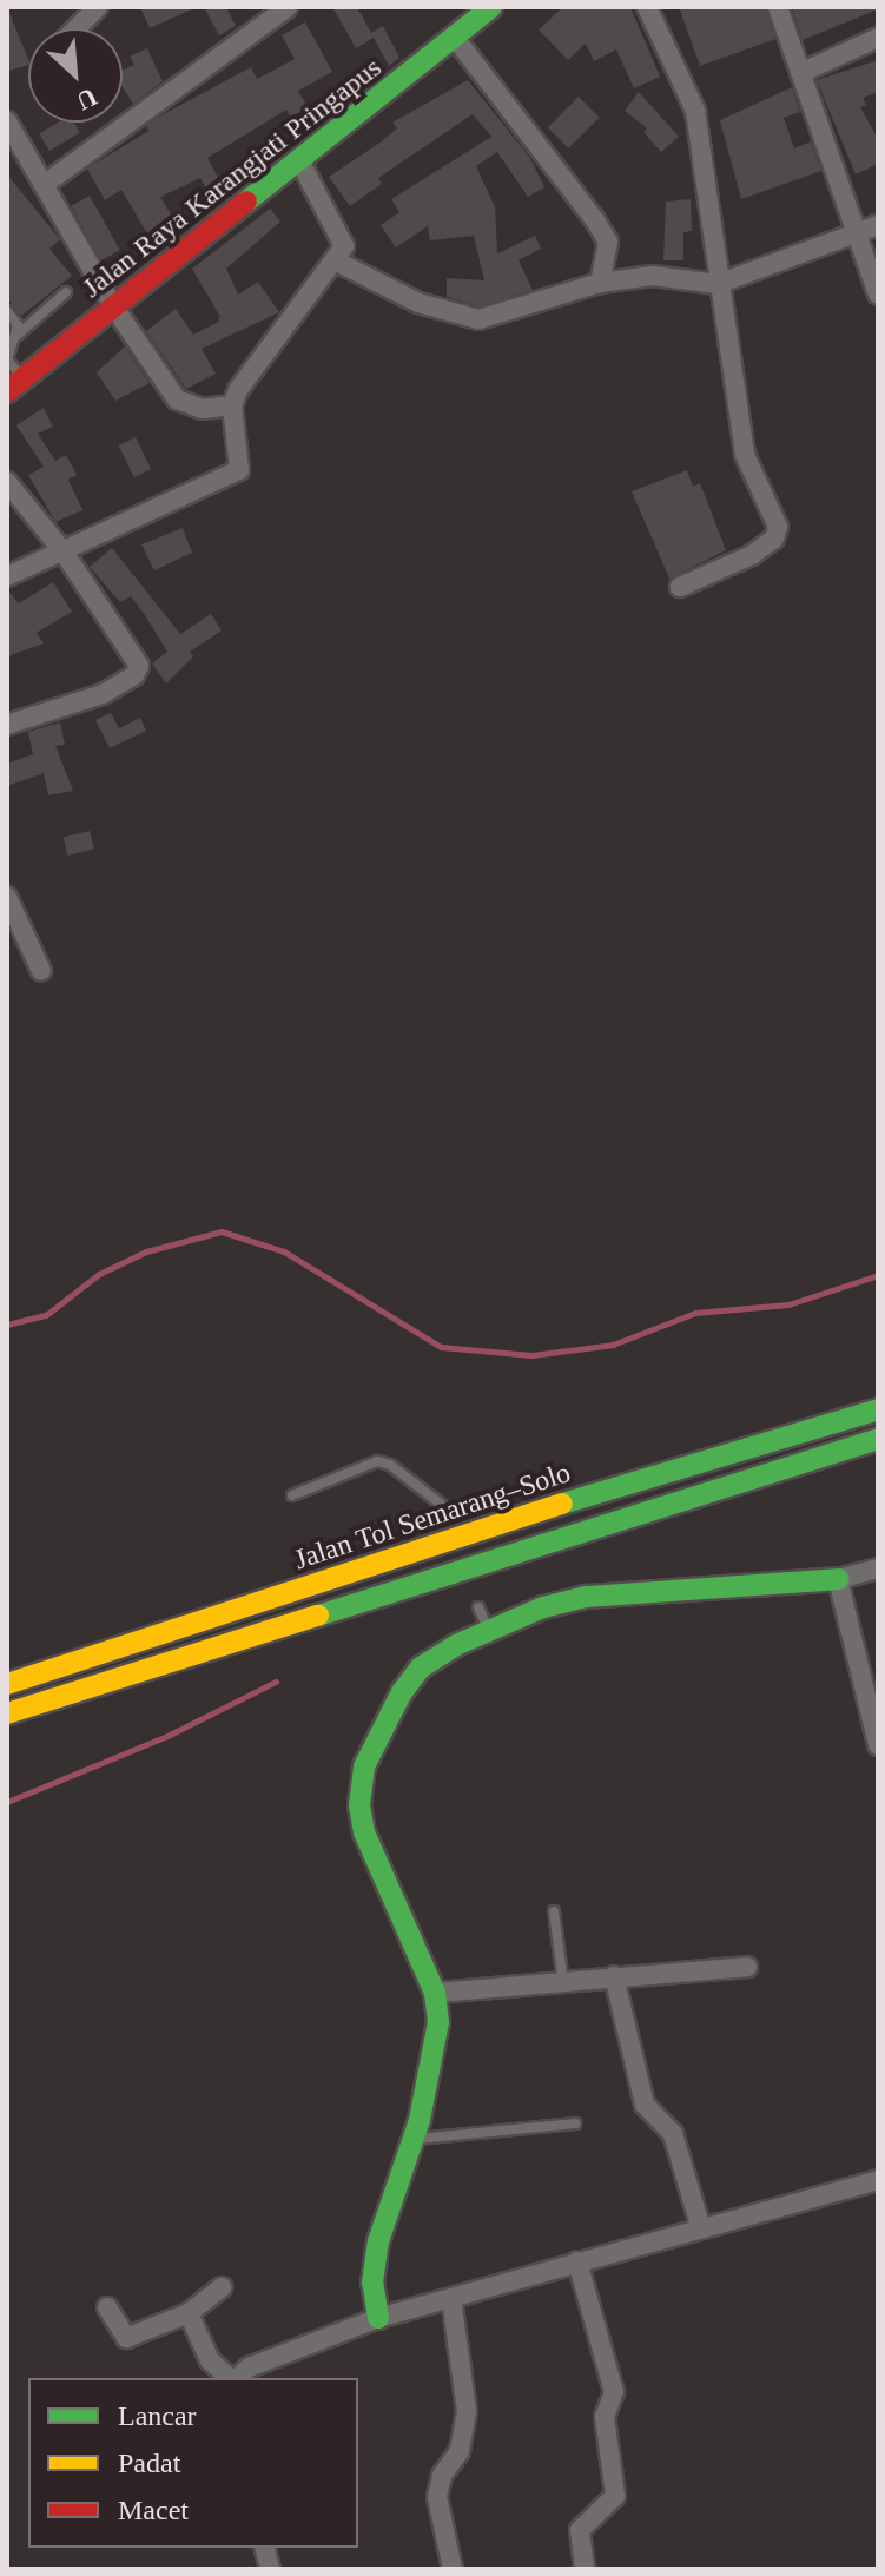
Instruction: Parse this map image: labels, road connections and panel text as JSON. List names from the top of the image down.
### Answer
{
  "streets": {
    "main road": ["Jalan Raya Karangjati Pringapus", "Jalan Tol Semarang–Solo"]
  },
  "legend": ["Lancar", "Padat", "Macet"],
  "north": "bottom right"
}
